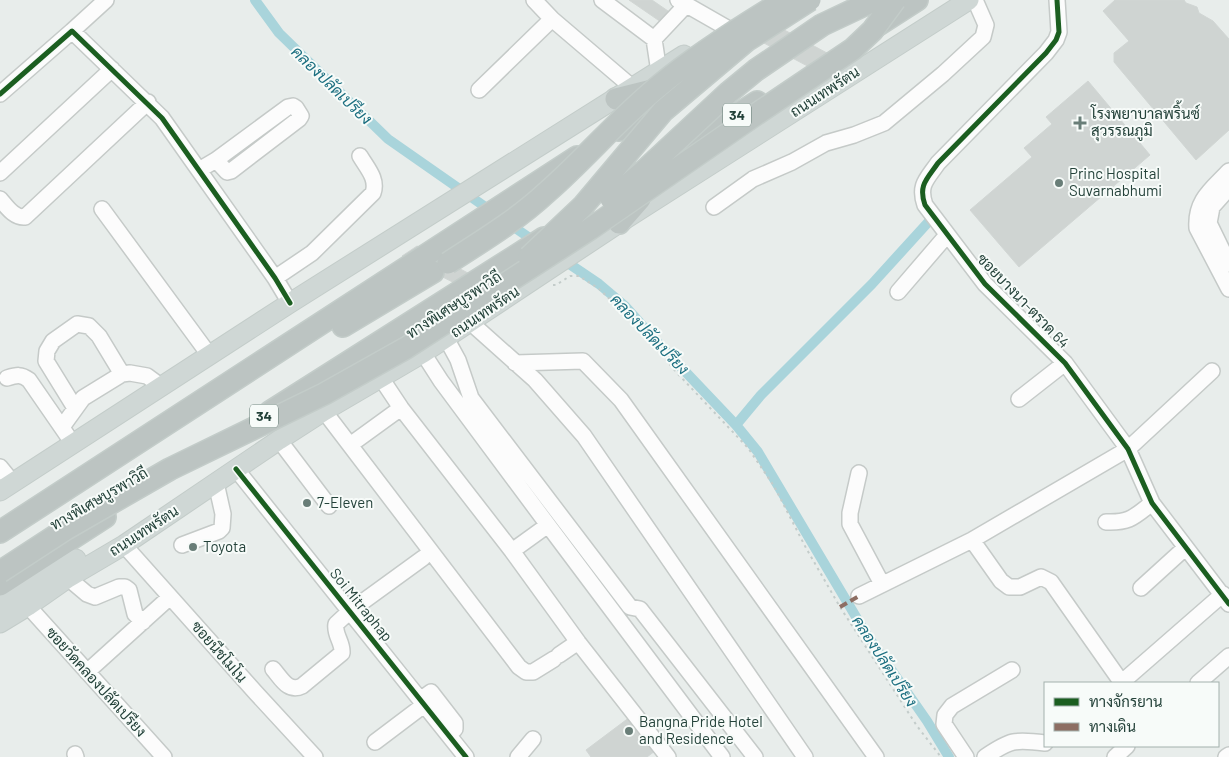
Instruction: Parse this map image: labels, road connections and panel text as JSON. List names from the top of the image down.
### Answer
{
  "streets": {
    "highway": ["ถนนเทพรัตน", "34", "ทางพิเศษบูรพาวิถี"],
    "street": [
      "ซอยบางนา-ตราด 64",
      "Soi Mitraphap",
      "ซอยนีชโมโน",
      "ซอยวัดคลองปลัดเปรียง"
    ]
  },
  "crossings": [
    ["ถนนเทพรัตน", "ทางพิเศษบูรพาวิถี"],
    ["ถนนเทพรัตน", "Soi Mitraphap"],
    ["ถนนเทพรัตน", "ซอยนีชโมโน"],
    ["ถนนเทพรัตน", "ซอยวัดคลองปลัดเปรียง"]
  ],
  "water": ["คลองปลัดเปรียง"],
  "places": {
    "health": ["โรงพยาบาลพริ้นซ์ สุวรรณภูมิ"],
    "other": [
      "Princ Hospital Suvarnabhumi",
      "7-Eleven",
      "Toyota",
      "Bangna Pride Hotel and Residence"
    ]
  },
  "legend": ["ทางจักรยาน", "ทางเดิน"]
}
